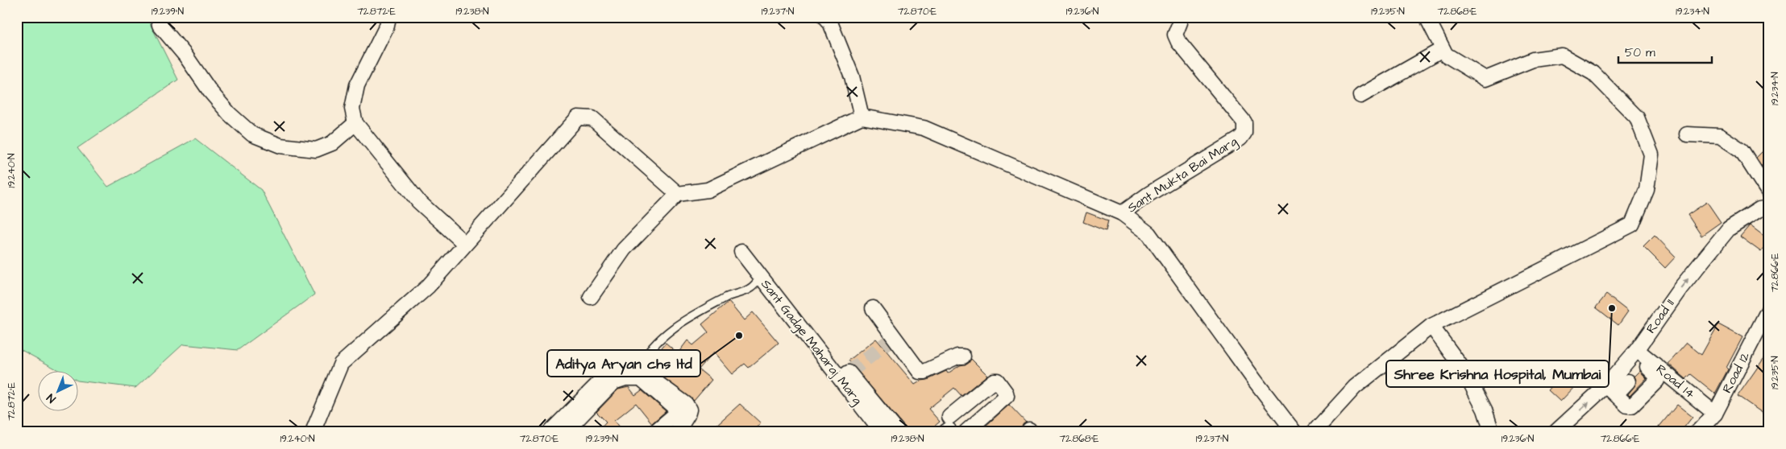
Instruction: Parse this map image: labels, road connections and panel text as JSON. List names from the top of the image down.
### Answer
{
  "streets": {
    "street": [
      "Sant Mukta Bai Marg",
      "Road 11",
      "Sant Gadge Maharaj Marg",
      "Road 12",
      "Road 14"
    ]
  },
  "crossings": [
    ["Road 11", "Road 14"],
    ["Road 12", "Road 14"]
  ],
  "one_way": ["Road 11"],
  "places": ["Shree Krishna Hospital, Mumbai", "Aditya Aryan chs ltd"],
  "scale_bar": "50 m",
  "north": "bottom left",
  "coordinates": [
    "19.239°N",
    "72.872°E",
    "19.238°N",
    "19.237°N",
    "72.870°E",
    "19.236°N",
    "19.235°N",
    "72.868°E",
    "19.234°N",
    "19.240°N",
    "72.866°E"
  ]
}
